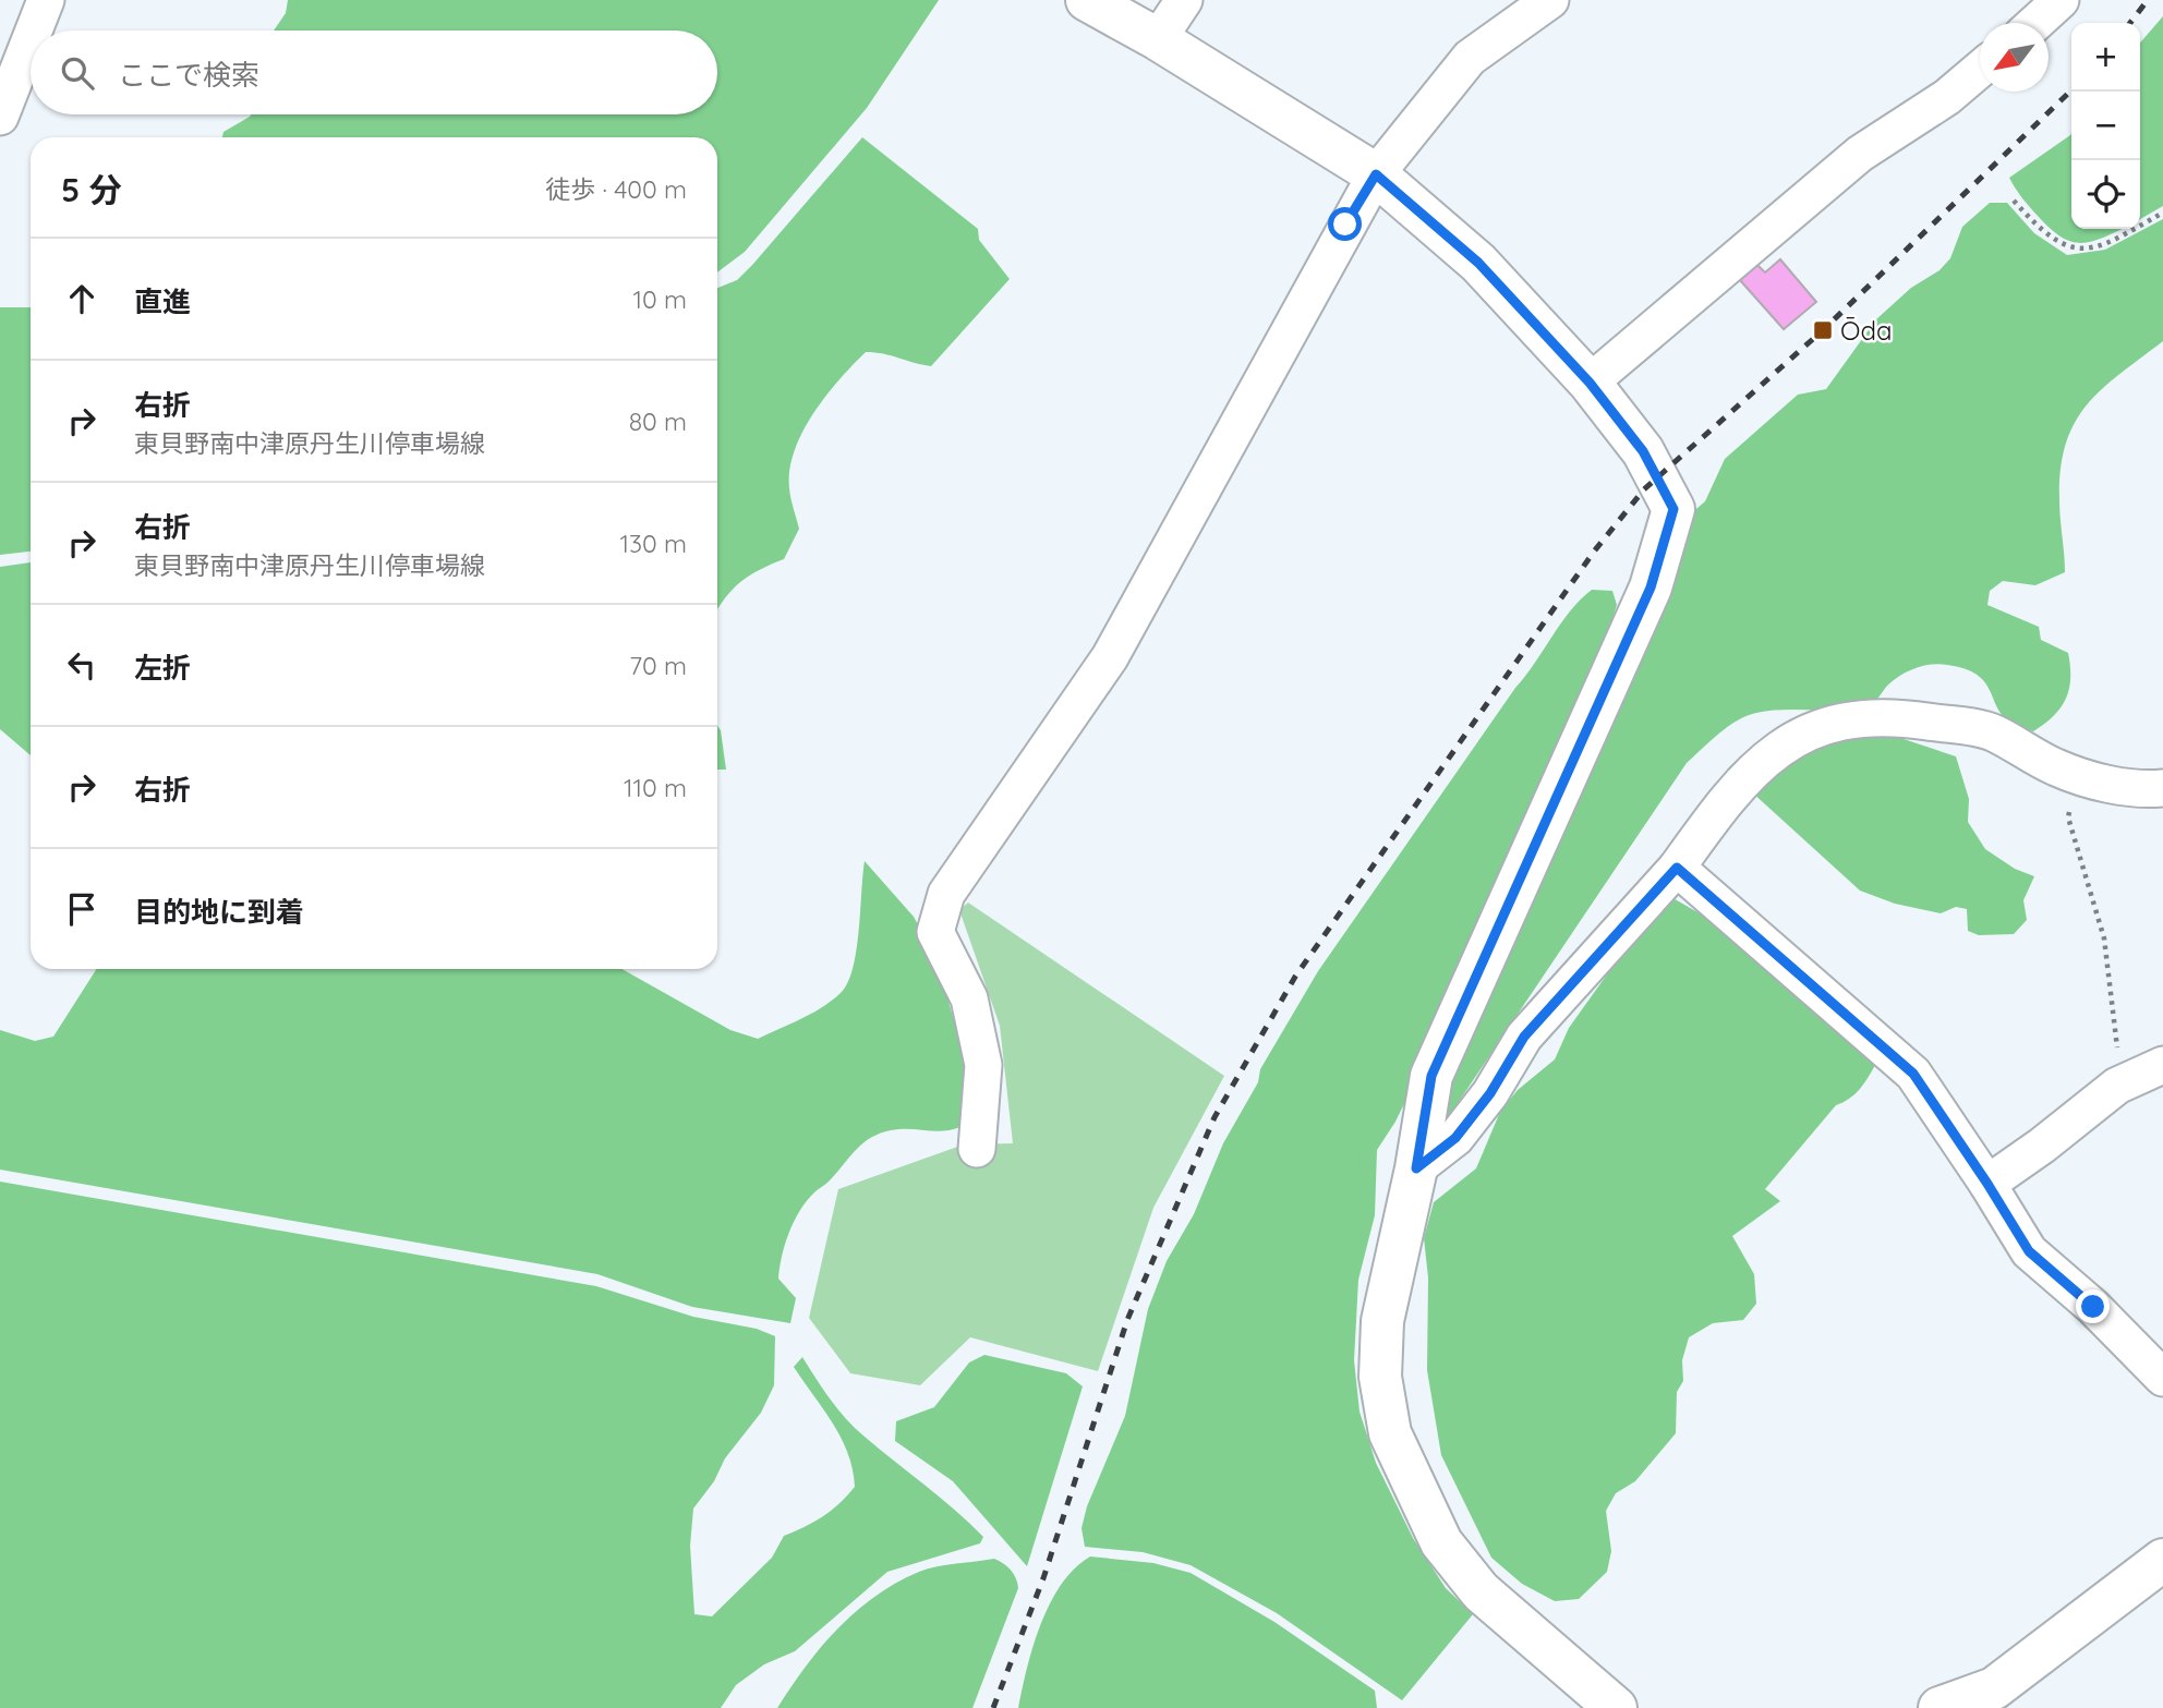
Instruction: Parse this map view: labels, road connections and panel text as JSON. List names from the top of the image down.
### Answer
{
  "places": {
    "transit": ["Ōda"]
  },
  "north": "bottom left",
  "page": {
    "map_buttons": ["+", "−"],
    "search": "ここで検索",
    "heading": ["5 分", "徒歩 · 400 m"],
    "list": [
      ["直進", "10 m"],
      ["右折", "東貝野南中津原丹生川停車場線", "80 m"],
      ["右折", "東貝野南中津原丹生川停車場線", "130 m"],
      ["左折", "70 m"],
      ["右折", "110 m"],
      "目的地に到着"
    ]
  }
}
